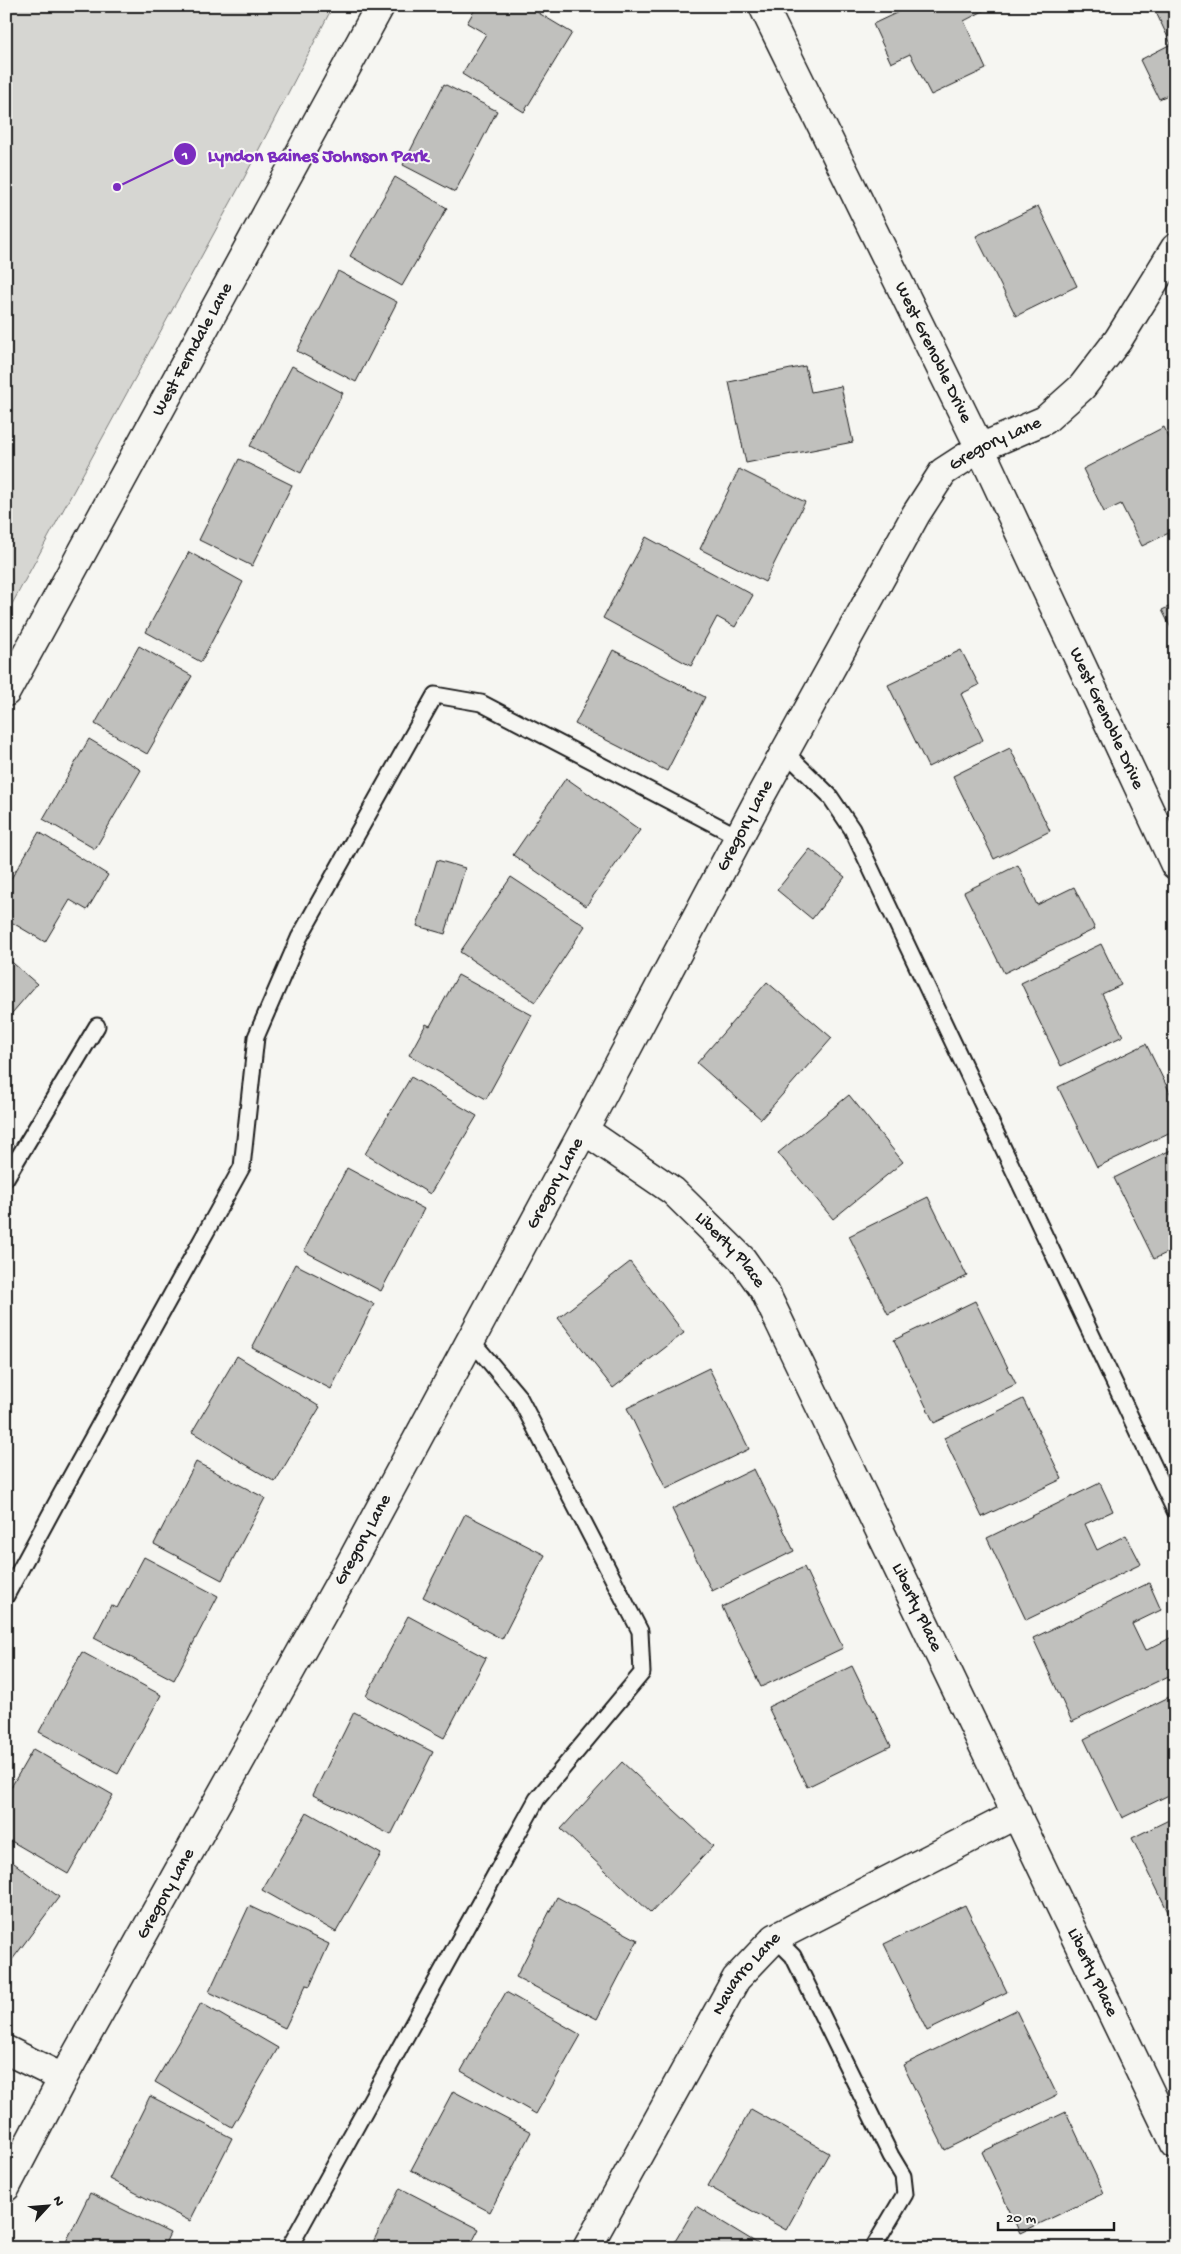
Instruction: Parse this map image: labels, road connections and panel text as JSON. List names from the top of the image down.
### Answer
{
  "streets": {
    "street": [
      "West Ferndale Lane",
      "West Grenoble Drive",
      "Gregory Lane",
      "Liberty Place",
      "Navarro Lane"
    ]
  },
  "crossings": [
    ["West Grenoble Drive", "Gregory Lane"],
    ["Gregory Lane", "Liberty Place"],
    ["Liberty Place", "Navarro Lane"]
  ],
  "places": ["Lyndon Baines Johnson Park"],
  "scale_bar": "20 m",
  "north": "top right"
}
